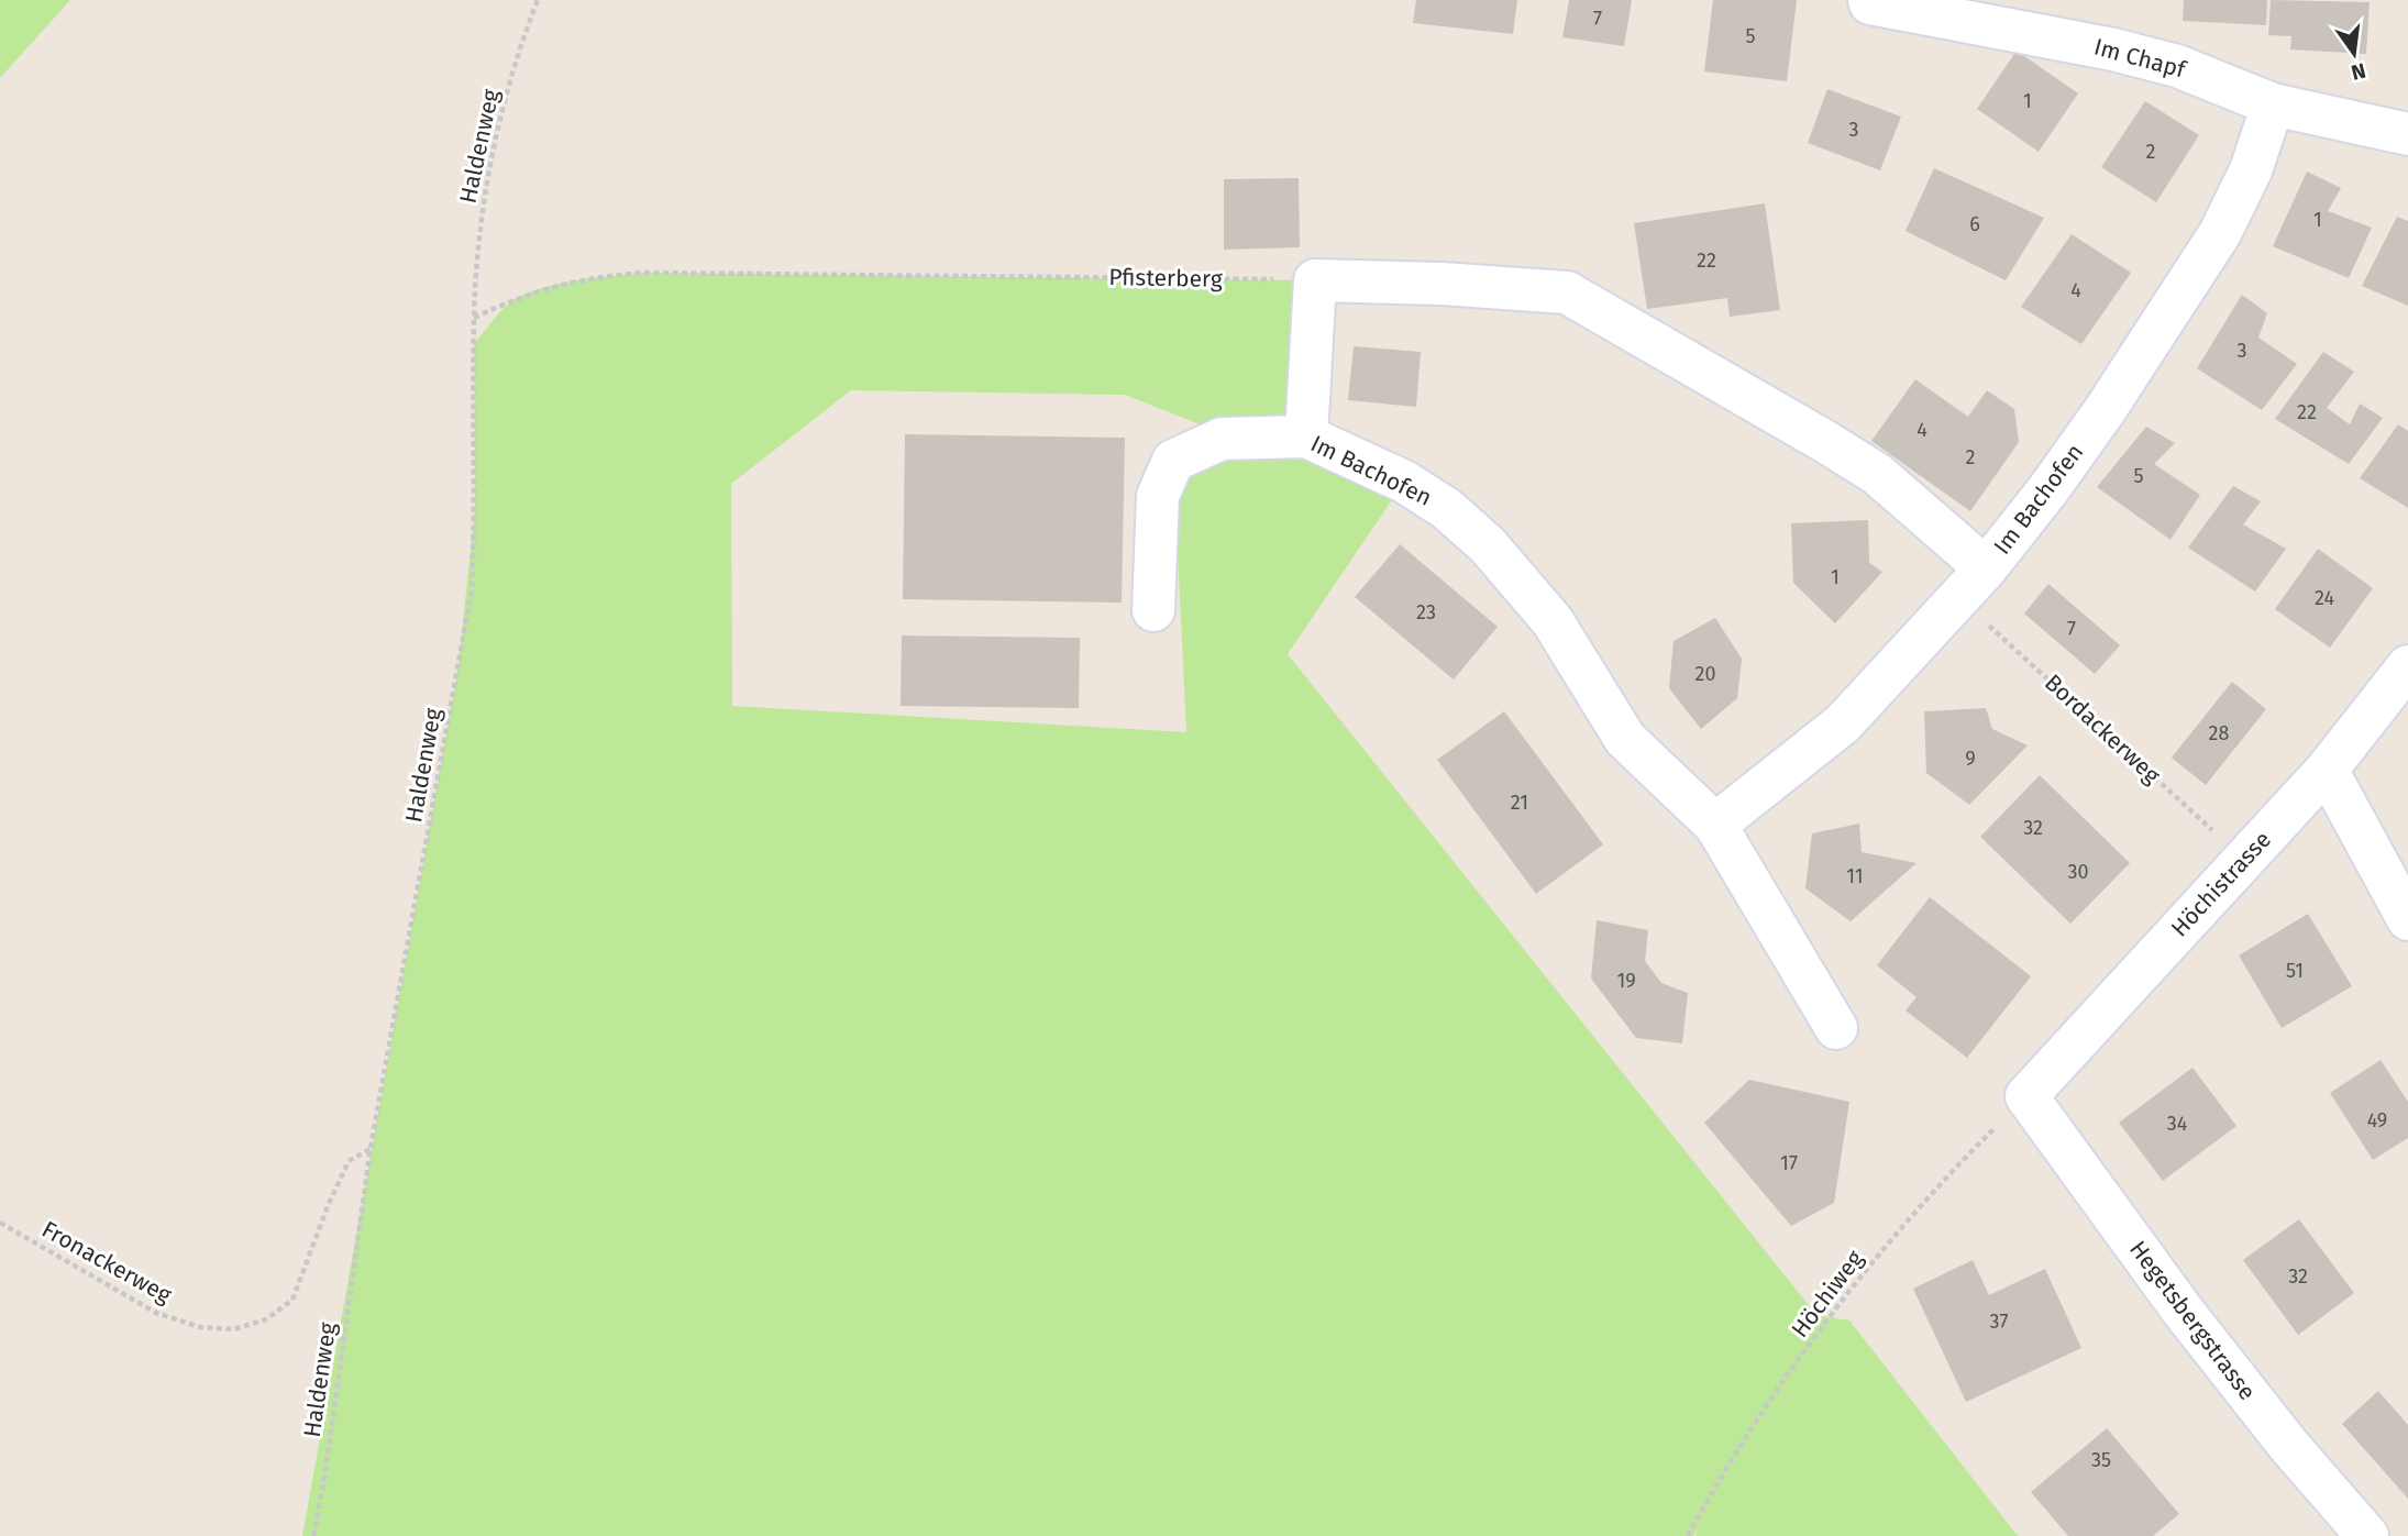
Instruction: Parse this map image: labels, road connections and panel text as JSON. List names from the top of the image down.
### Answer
{
  "streets": {
    "street": [
      "Im Chapf",
      "Im Bachofen",
      "Höchistrasse",
      "Hegetsbergstrasse"
    ],
    "path": [
      "Haldenweg",
      "Pfisterberg",
      "Bordackerweg",
      "Fronackerweg",
      "Höchiweg"
    ]
  },
  "crossings": [
    ["Im Chapf", "Im Bachofen"],
    ["Haldenweg", "Pfisterberg"],
    ["Haldenweg", "Fronackerweg"],
    ["Im Bachofen", "Bordackerweg"],
    ["Bordackerweg", "Höchistrasse"],
    ["Höchistrasse", "Höchiweg"],
    ["Höchistrasse", "Hegetsbergstrasse"],
    ["Höchiweg", "Hegetsbergstrasse"]
  ],
  "house_numbers": [
    "7",
    "5",
    "1",
    "3",
    "2",
    "1",
    "6",
    "22",
    "4",
    "3",
    "22",
    "4",
    "2",
    "5",
    "1",
    "24",
    "23",
    "7",
    "20",
    "28",
    "9",
    "21",
    "32",
    "30",
    "11",
    "51",
    "19",
    "49",
    "34",
    "17",
    "32",
    "37",
    "35"
  ],
  "north": "bottom"
}
